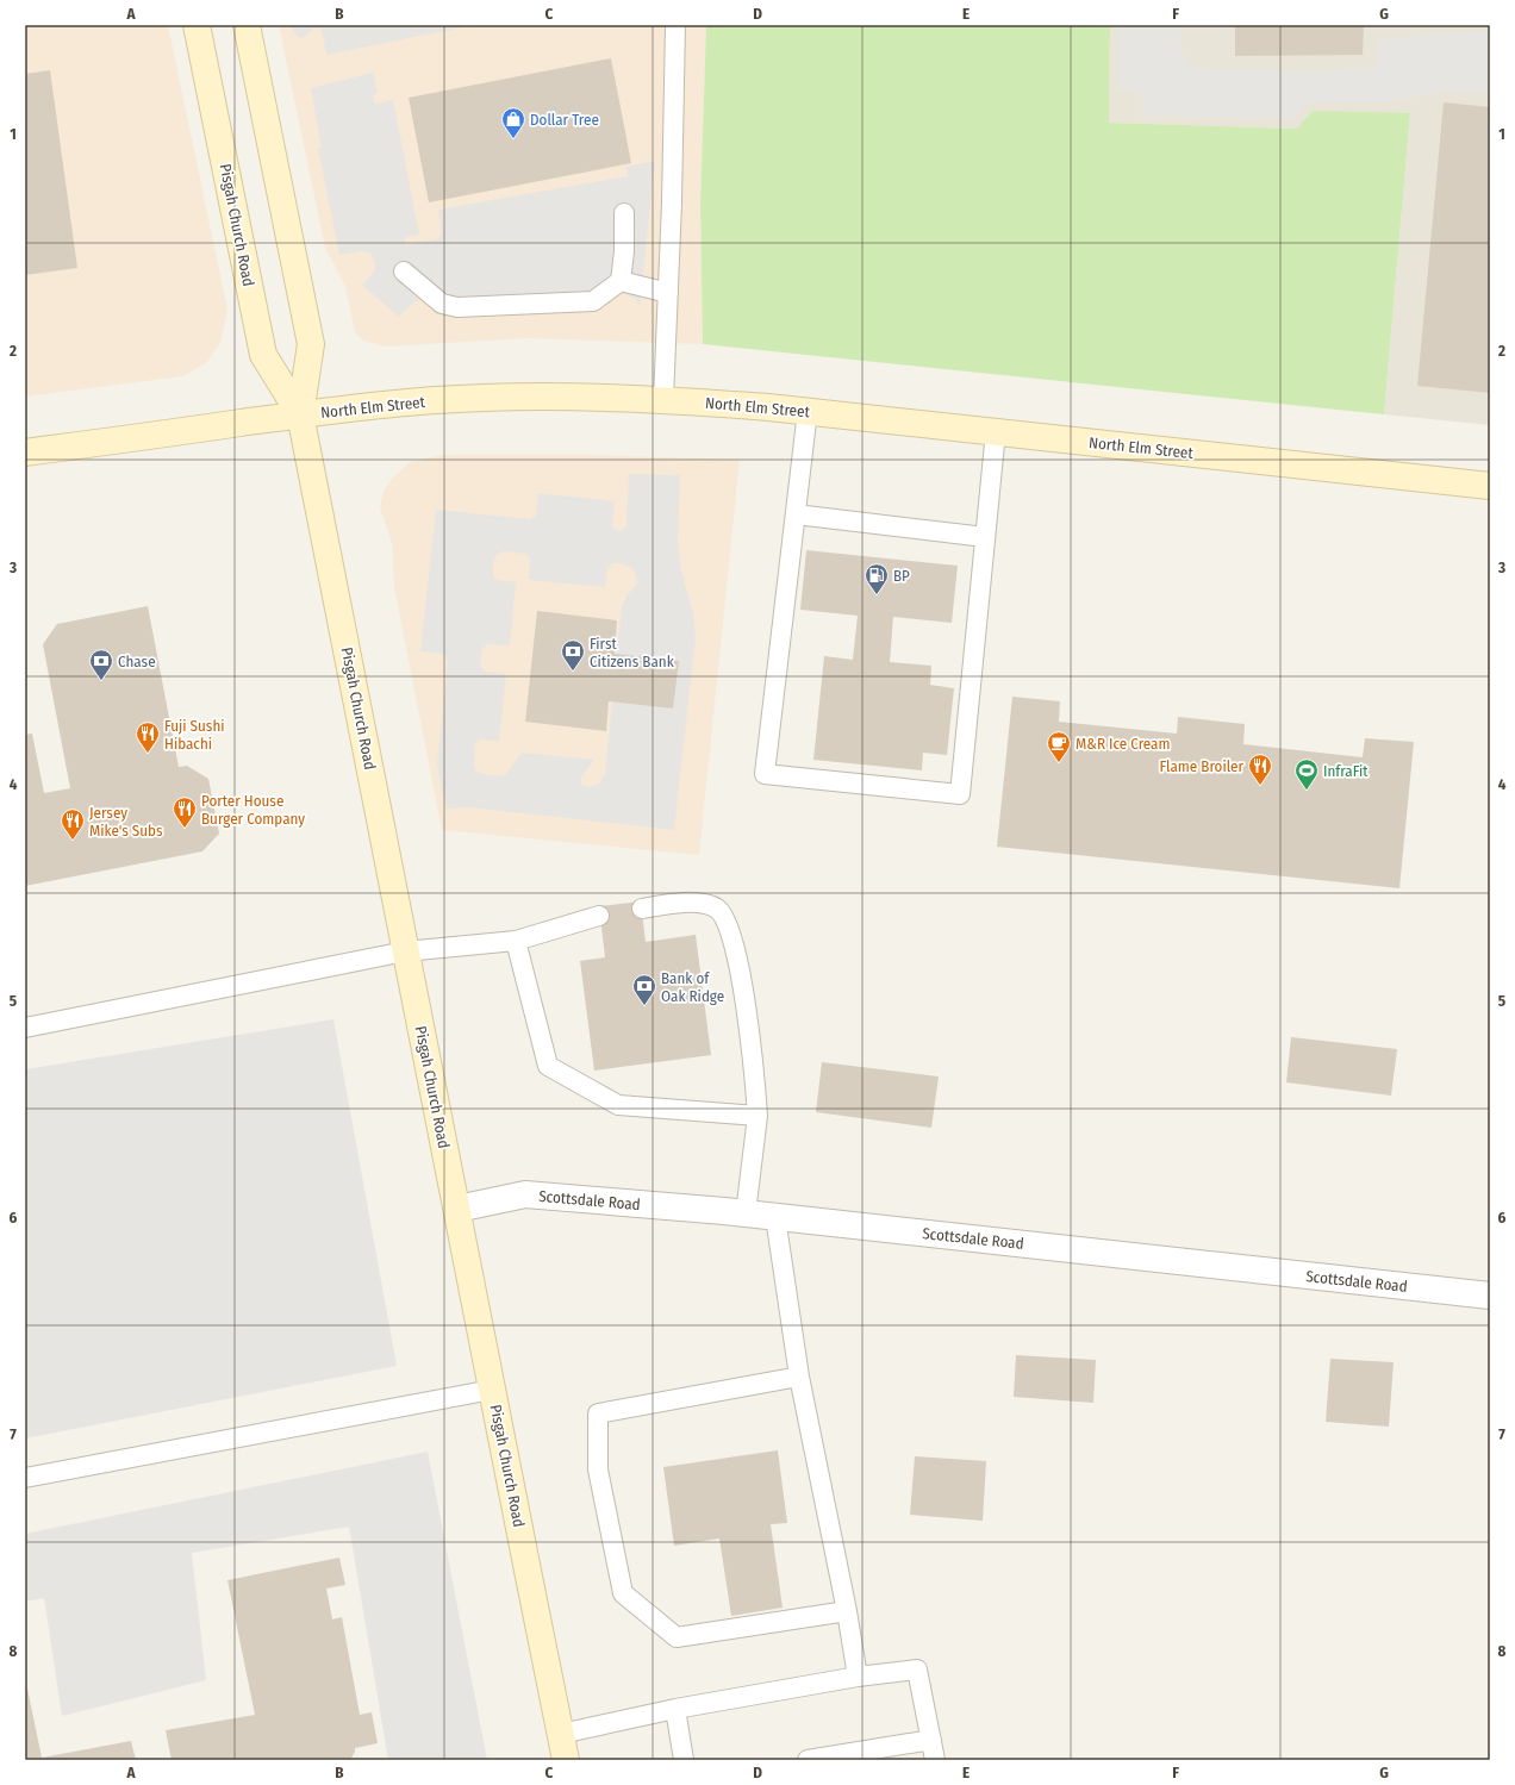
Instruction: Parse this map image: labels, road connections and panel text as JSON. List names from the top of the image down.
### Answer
{
  "streets": {
    "main road": ["Pisgah Church Road", "North Elm Street"],
    "street": ["Scottsdale Road"]
  },
  "crossings": [
    ["Pisgah Church Road", "North Elm Street"],
    ["Pisgah Church Road", "Scottsdale Road"]
  ],
  "places": {
    "shop": ["Dollar Tree"],
    "fuel station": ["BP"],
    "bank": ["First Citizens Bank", "Chase", "Bank of Oak Ridge"],
    "restaurant": [
      "Fuji Sushi Hibachi",
      "Flame Broiler",
      "Porter House Burger Company",
      "Jersey Mike's Subs"
    ],
    "cafe": ["M&R Ice Cream"],
    "sports": ["InfraFit"]
  },
  "grid": {
    "columns": [
      "A",
      "B",
      "C",
      "D",
      "E",
      "F",
      "G"
    ],
    "rows": [
      "1",
      "2",
      "3",
      "4",
      "5",
      "6",
      "7",
      "8"
    ]
  }
}
